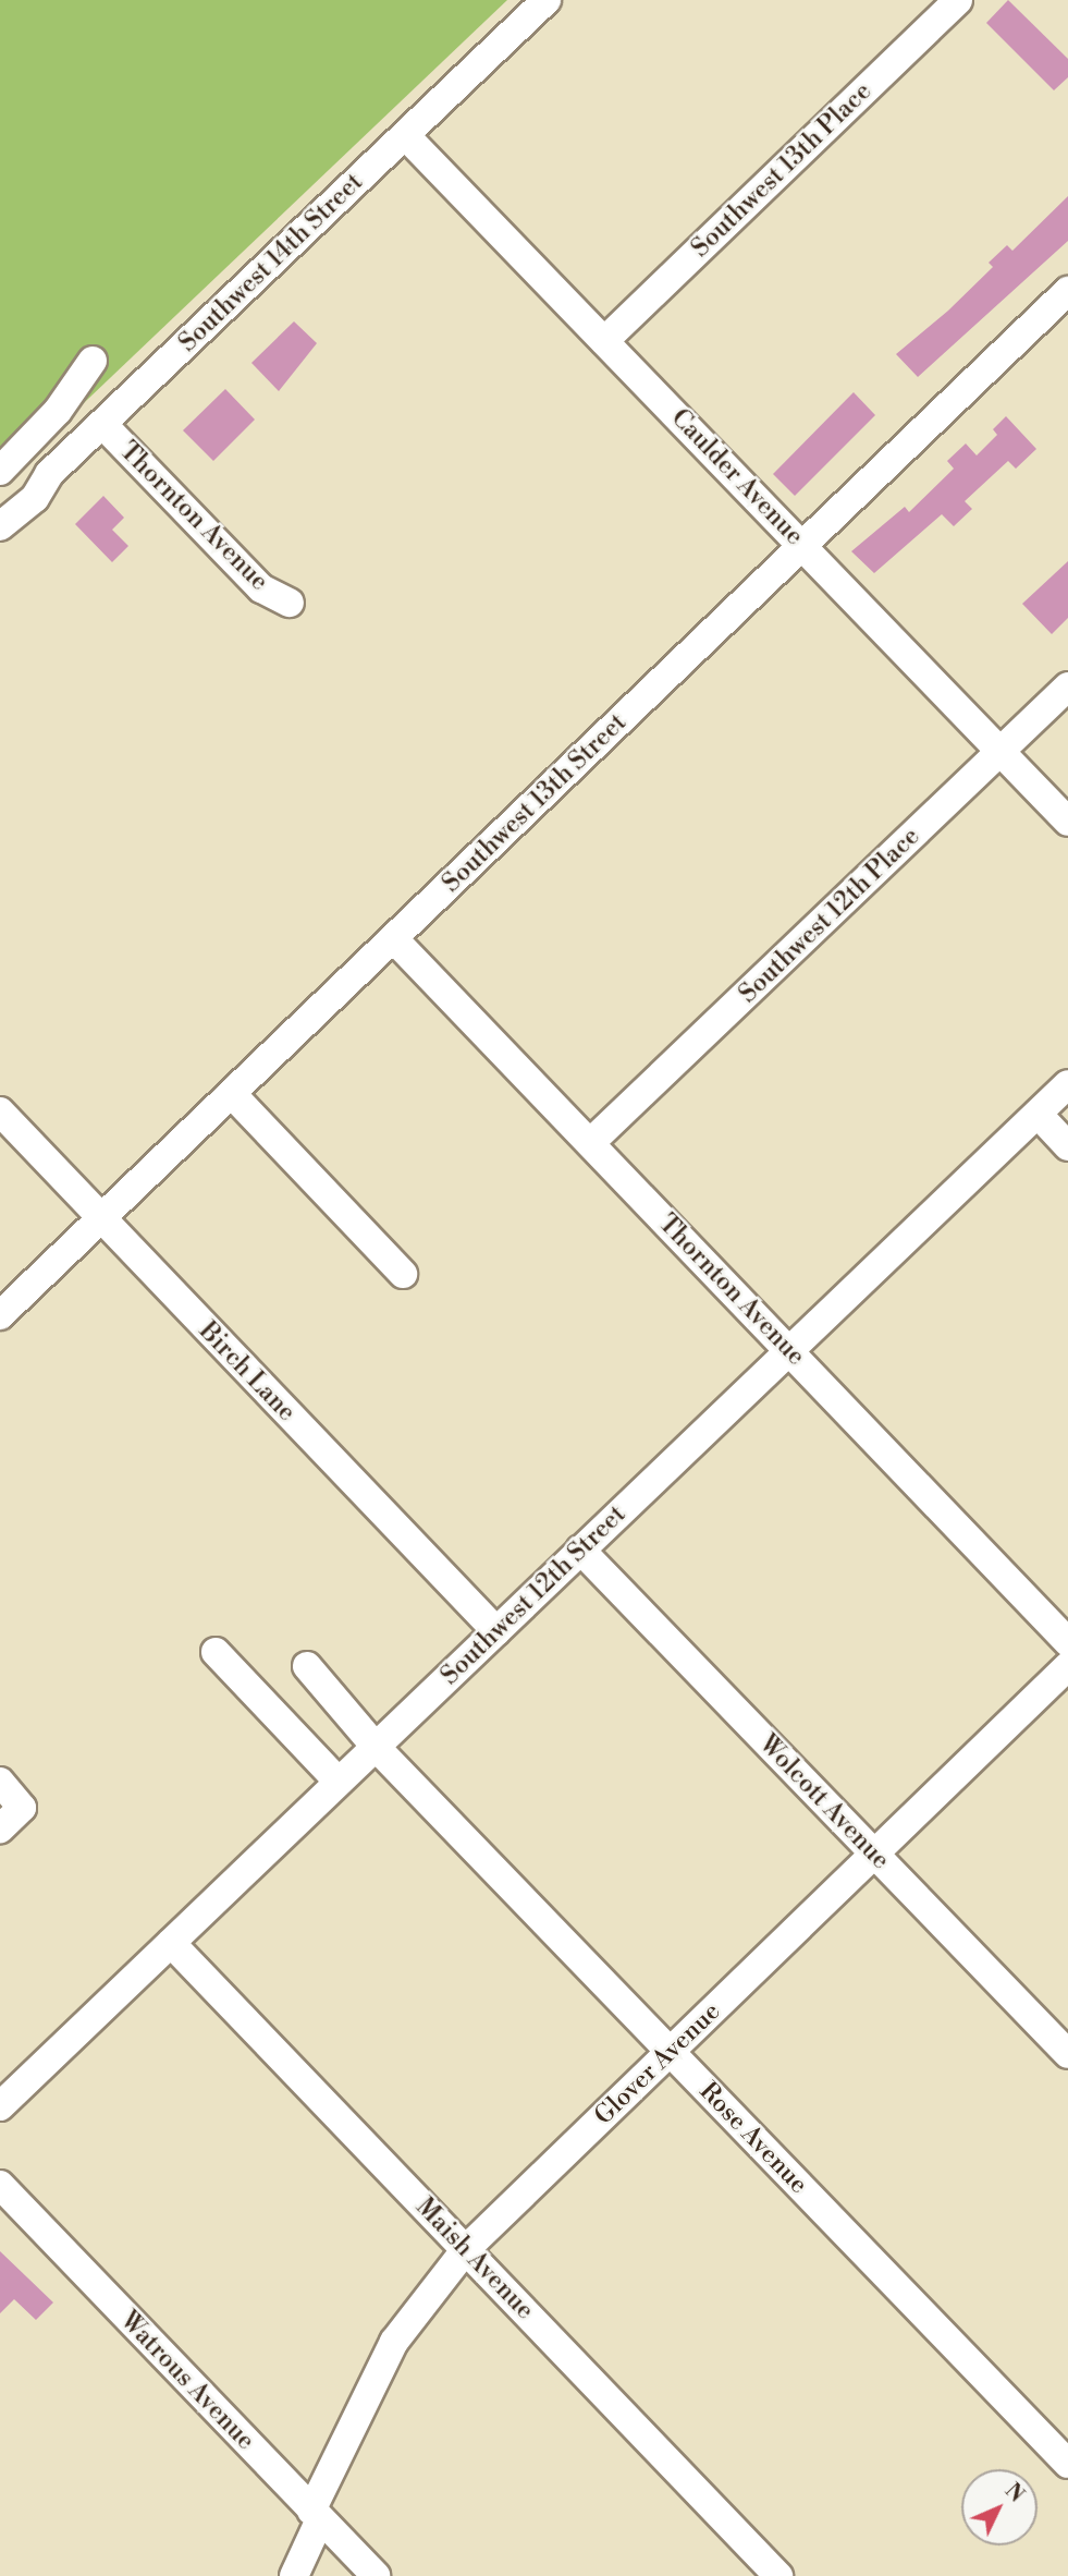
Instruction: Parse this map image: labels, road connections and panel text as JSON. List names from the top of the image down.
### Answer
{
  "streets": {
    "street": [
      "Southwest 13th Place",
      "Southwest 14th Street",
      "Caulder Avenue",
      "Thornton Avenue",
      "Southwest 13th Street",
      "Southwest 12th Place",
      "Birch Lane",
      "Southwest 12th Street",
      "Wolcott Avenue",
      "Glover Avenue",
      "Rose Avenue",
      "Maish Avenue",
      "Watrous Avenue"
    ]
  },
  "crossings": [
    ["Southwest 13th Place", "Caulder Avenue"],
    ["Southwest 14th Street", "Caulder Avenue"],
    ["Southwest 14th Street", "Thornton Avenue"],
    ["Caulder Avenue", "Southwest 13th Street"],
    ["Caulder Avenue", "Southwest 12th Place"],
    ["Thornton Avenue", "Southwest 13th Street"],
    ["Thornton Avenue", "Southwest 12th Place"],
    ["Thornton Avenue", "Southwest 12th Street"],
    ["Southwest 13th Street", "Birch Lane"],
    ["Birch Lane", "Southwest 12th Street"],
    ["Southwest 12th Street", "Wolcott Avenue"],
    ["Southwest 12th Street", "Rose Avenue"],
    ["Southwest 12th Street", "Maish Avenue"],
    ["Wolcott Avenue", "Glover Avenue"],
    ["Glover Avenue", "Rose Avenue"],
    ["Glover Avenue", "Maish Avenue"],
    ["Glover Avenue", "Watrous Avenue"]
  ],
  "north": "top right"
}
